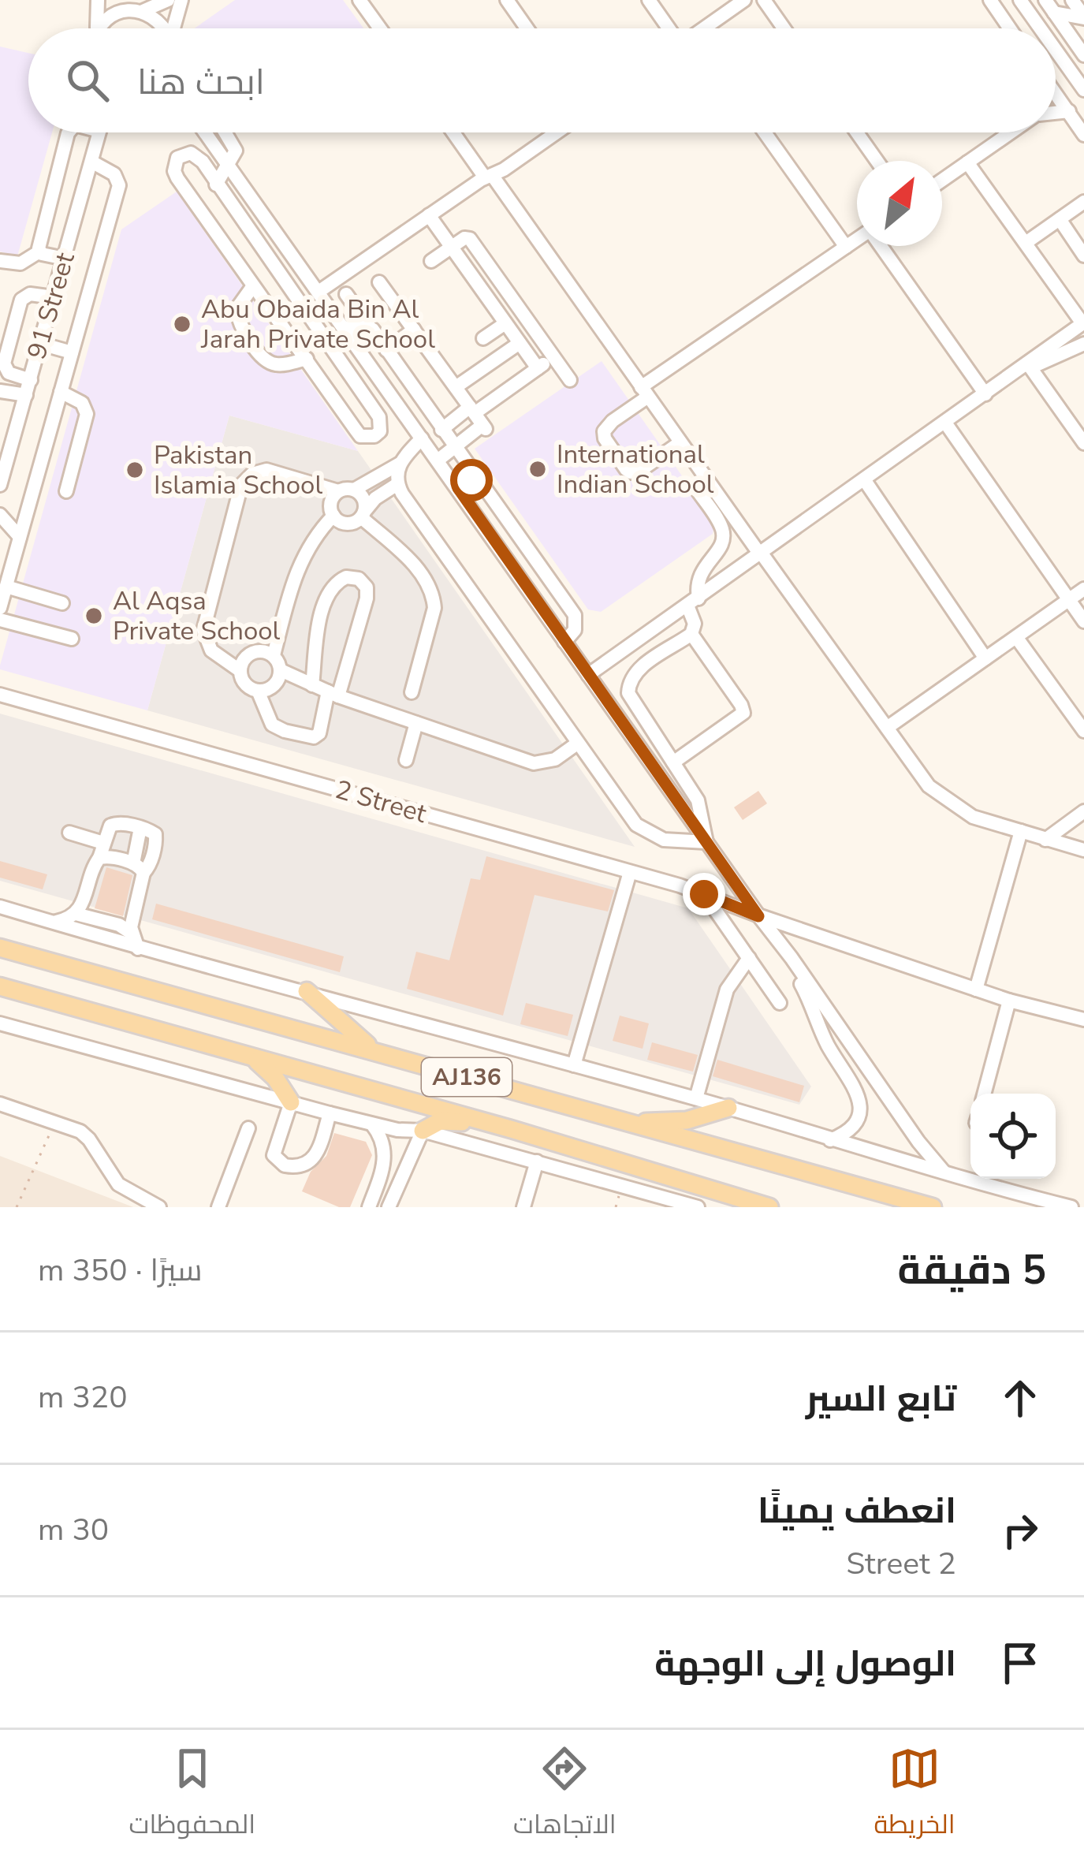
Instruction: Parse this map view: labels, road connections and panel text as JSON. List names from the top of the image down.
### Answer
{
  "streets": {
    "main road": ["AJ136"],
    "street": ["91 Street", "2 Street"]
  },
  "places": [
    "Abu Obaida Bin Al Jarah Private School",
    "International Indian School",
    "Pakistan Islamia School",
    "Al Aqsa Private School"
  ],
  "north": "top right",
  "page": {
    "search": "ابحث هنا",
    "heading": ["5 دقيقة", "سيرًا · 350 m"],
    "list": [
      ["تابع السير", "320 m"],
      ["انعطف يمينًا", "2 Street", "30 m"],
      "الوصول إلى الوجهة"
    ],
    "nav": ["الخريطة", "الاتجاهات", "المحفوظات"]
  }
}
